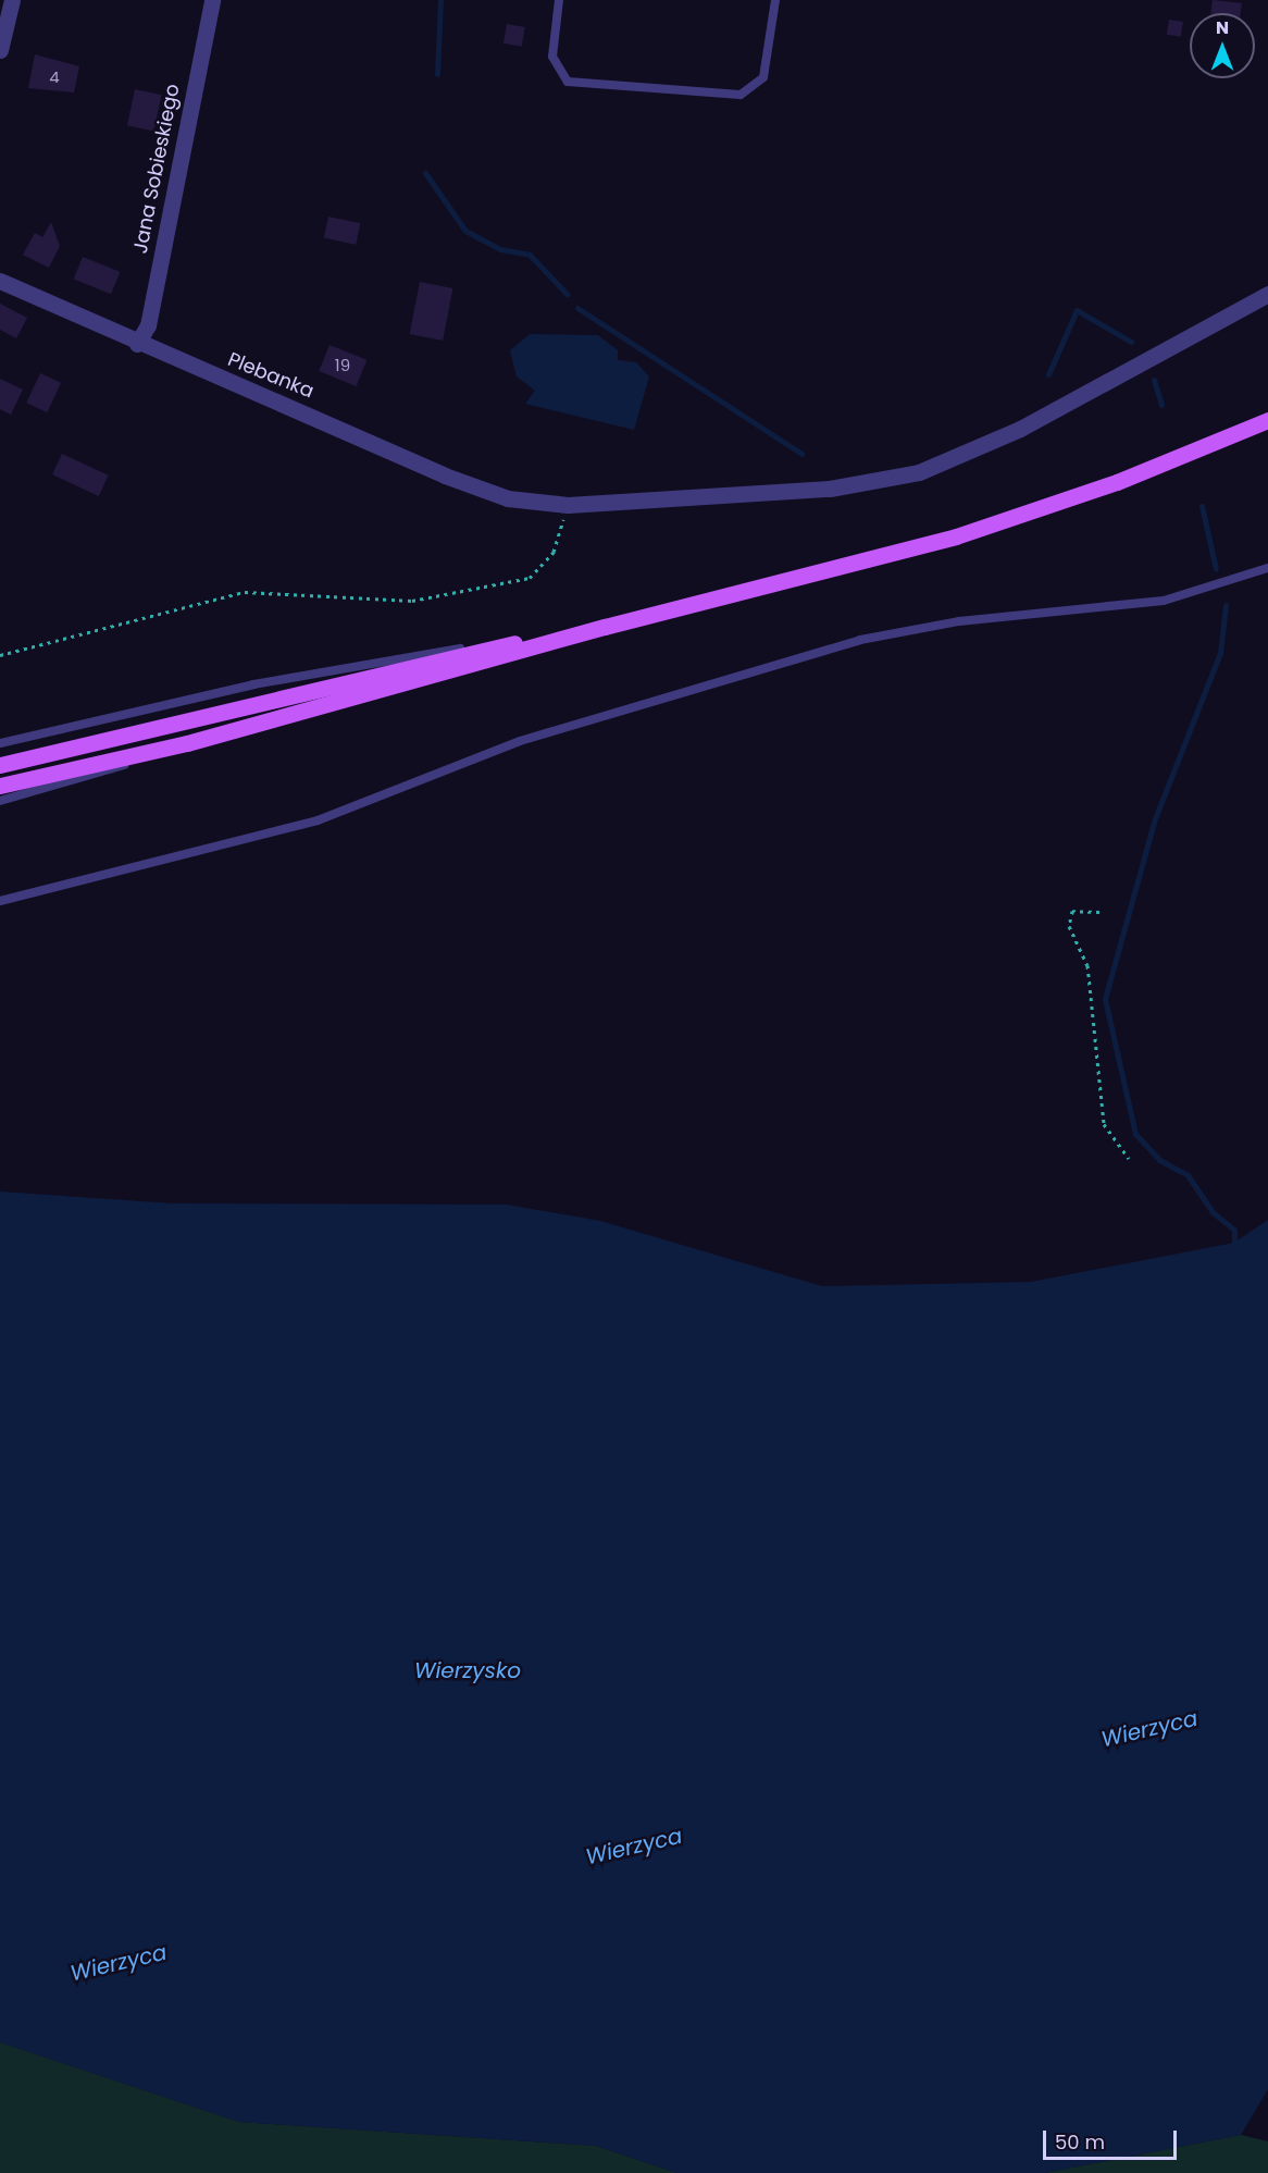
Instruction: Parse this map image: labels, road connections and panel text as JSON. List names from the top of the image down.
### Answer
{
  "streets": {
    "street": ["Jana Sobieskiego", "Plebanka"]
  },
  "crossings": [
    ["Jana Sobieskiego", "Plebanka"]
  ],
  "water": ["Wierzysko", "Wierzyca"],
  "house_numbers": ["4", "19"],
  "scale_bar": "50 m",
  "north": "top"
}
